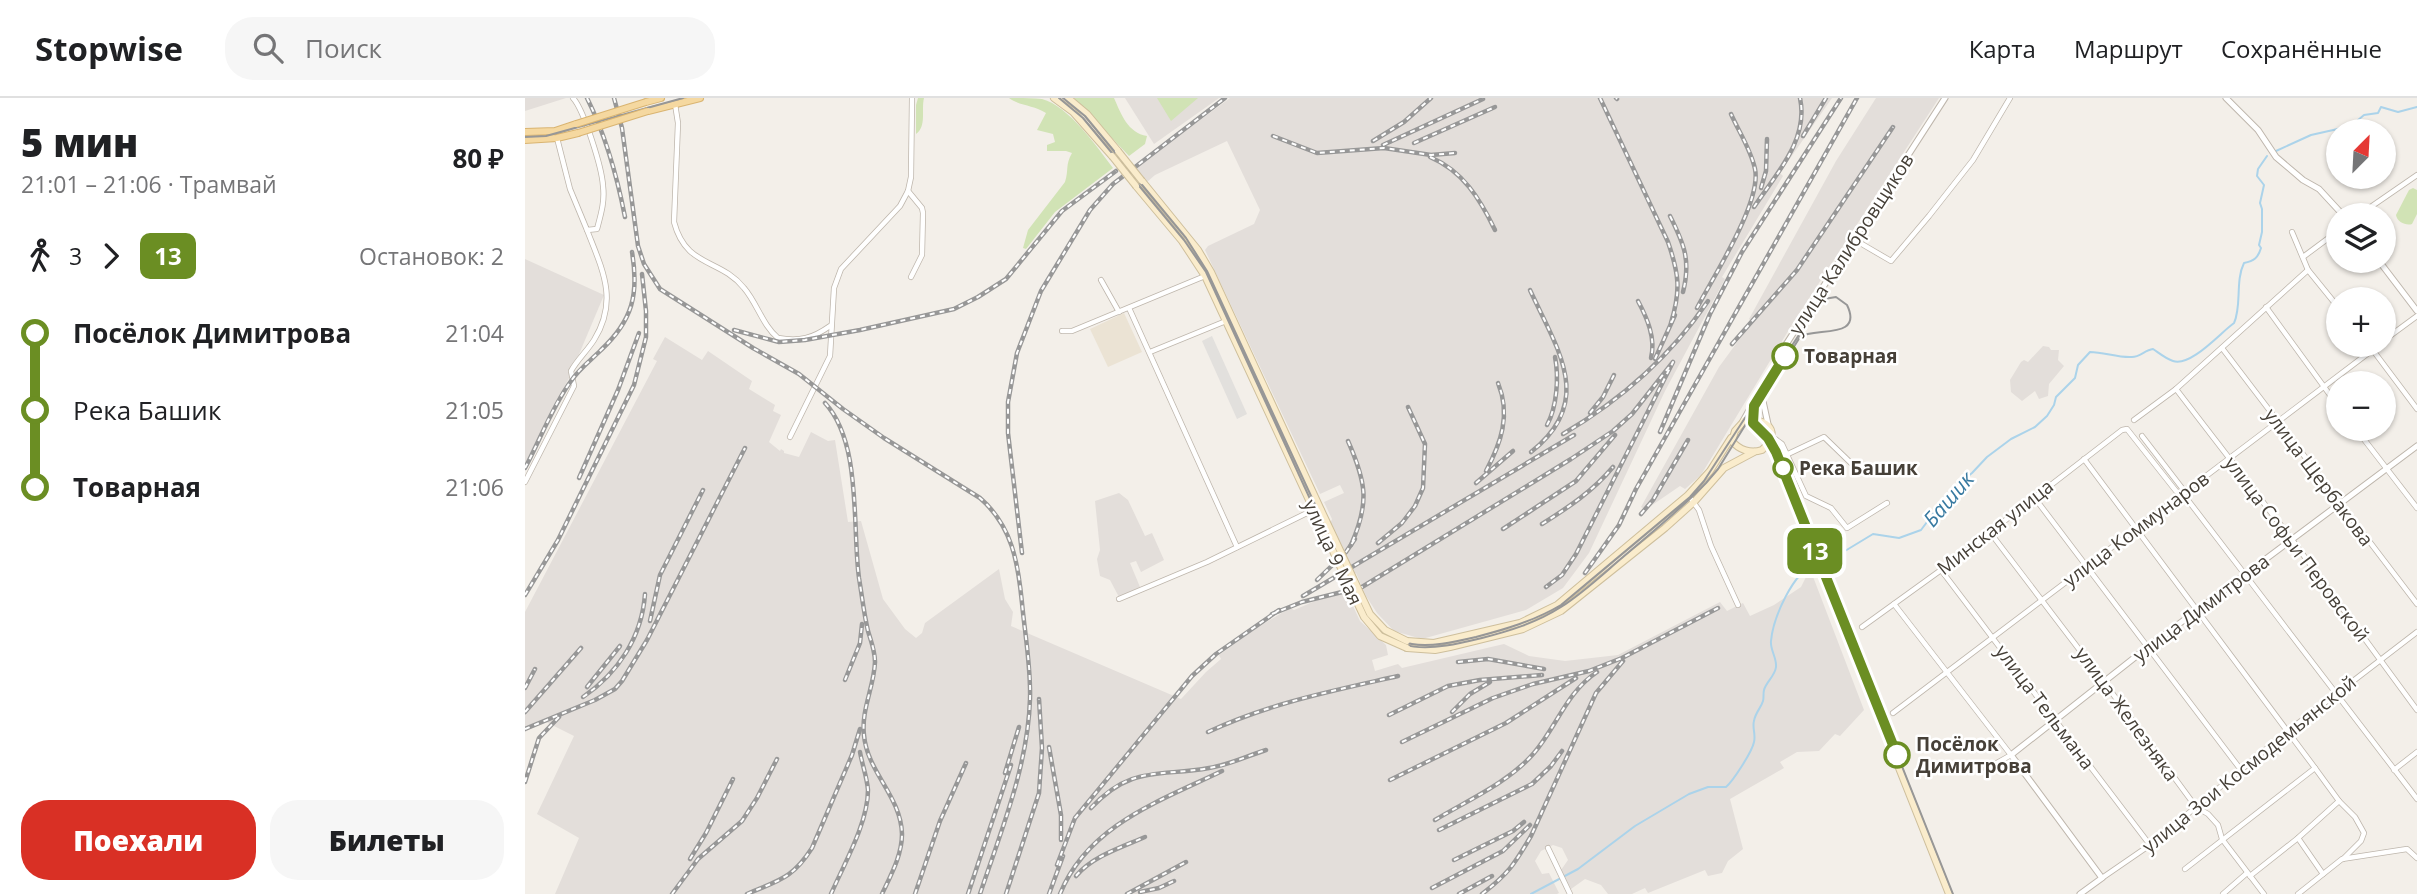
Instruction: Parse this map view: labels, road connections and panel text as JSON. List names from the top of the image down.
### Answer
{
  "streets": {
    "main road": ["улица 9 Мая"],
    "street": [
      "улица Калибровщиков",
      "улица Щербакова",
      "Минская улица",
      "улица Коммунаров",
      "улица Софьи Перовской",
      "улица Димитрова",
      "улица Тельмана",
      "улица Железняка",
      "улица Зои Космодемьянской"
    ]
  },
  "crossings": [
    ["улица Калибровщиков", "улица 9 Мая"],
    ["улица Щербакова", "улица Коммунаров"],
    ["улица Щербакова", "улица Димитрова"],
    ["Минская улица", "улица Тельмана"],
    ["Минская улица", "улица Железняка"],
    ["улица Коммунаров", "улица Софьи Перовской"],
    ["улица Коммунаров", "улица Тельмана"],
    ["улица Коммунаров", "улица Железняка"],
    ["улица Софьи Перовской", "улица Димитрова"],
    ["улица Софьи Перовской", "улица Зои Космодемьянской"],
    ["улица Димитрова", "улица Тельмана"],
    ["улица Димитрова", "улица Железняка"],
    ["улица Тельмана", "улица Зои Космодемьянской"],
    ["улица Железняка", "улица Зои Космодемьянской"]
  ],
  "water": ["Башик"],
  "places": ["Товарная", "Река Башик", "Посёлок Димитрова"],
  "lines": ["tram line 13"],
  "north": "top right",
  "page": {
    "header": "Stopwise",
    "search": "Поиск",
    "nav": ["Карта", "Маршрут", "Сохранённые"],
    "heading": ["5 мин", "21:01 – 21:06 · Трамвай", "80 ₽"],
    "on_map": "13",
    "map_buttons": ["+", "−"],
    "legs": ["3", "13", "Остановок: 2"],
    "list": [
      {
        "name": "Посёлок Димитрова",
        "value": "21:04"
      },
      {
        "name": "Река Башик",
        "value": "21:05"
      },
      {
        "name": "Товарная",
        "value": "21:06"
      }
    ],
    "buttons": ["Поехали", "Билеты"]
  }
}
